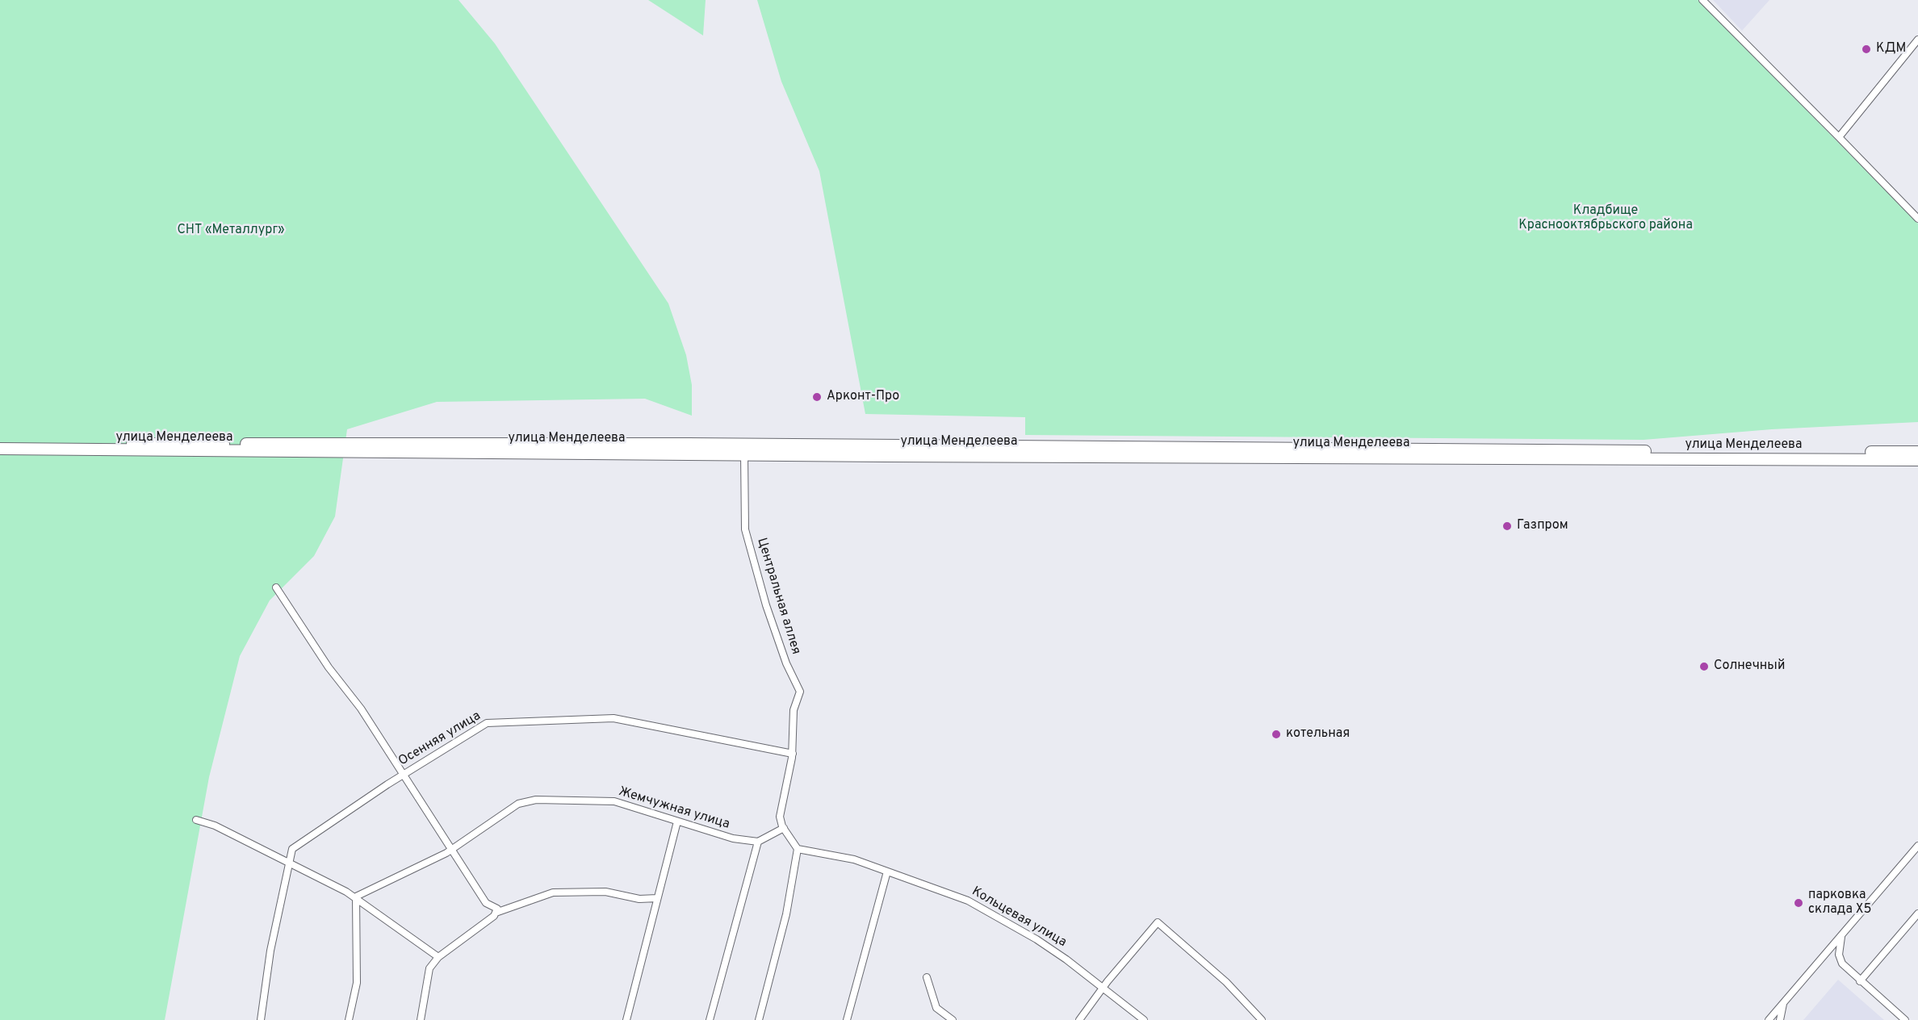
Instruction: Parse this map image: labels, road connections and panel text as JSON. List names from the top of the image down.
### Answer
{
  "streets": {
    "highway": ["улица Менделеева"],
    "street": [
      "Центральная аллея",
      "Осенняя улица",
      "Жемчужная улица",
      "Кольцевая улица"
    ]
  },
  "crossings": [
    ["улица Менделеева", "Центральная аллея"],
    ["Центральная аллея", "Осенняя улица"],
    ["Центральная аллея", "Кольцевая улица"]
  ],
  "parks": ["Кладбище Краснооктябрьского района", "СНТ «Металлург»"],
  "places": [
    "КДМ",
    "Арконт-Про",
    "Газпром",
    "Солнечный",
    "котельная",
    "парковка склада X5"
  ]
}
